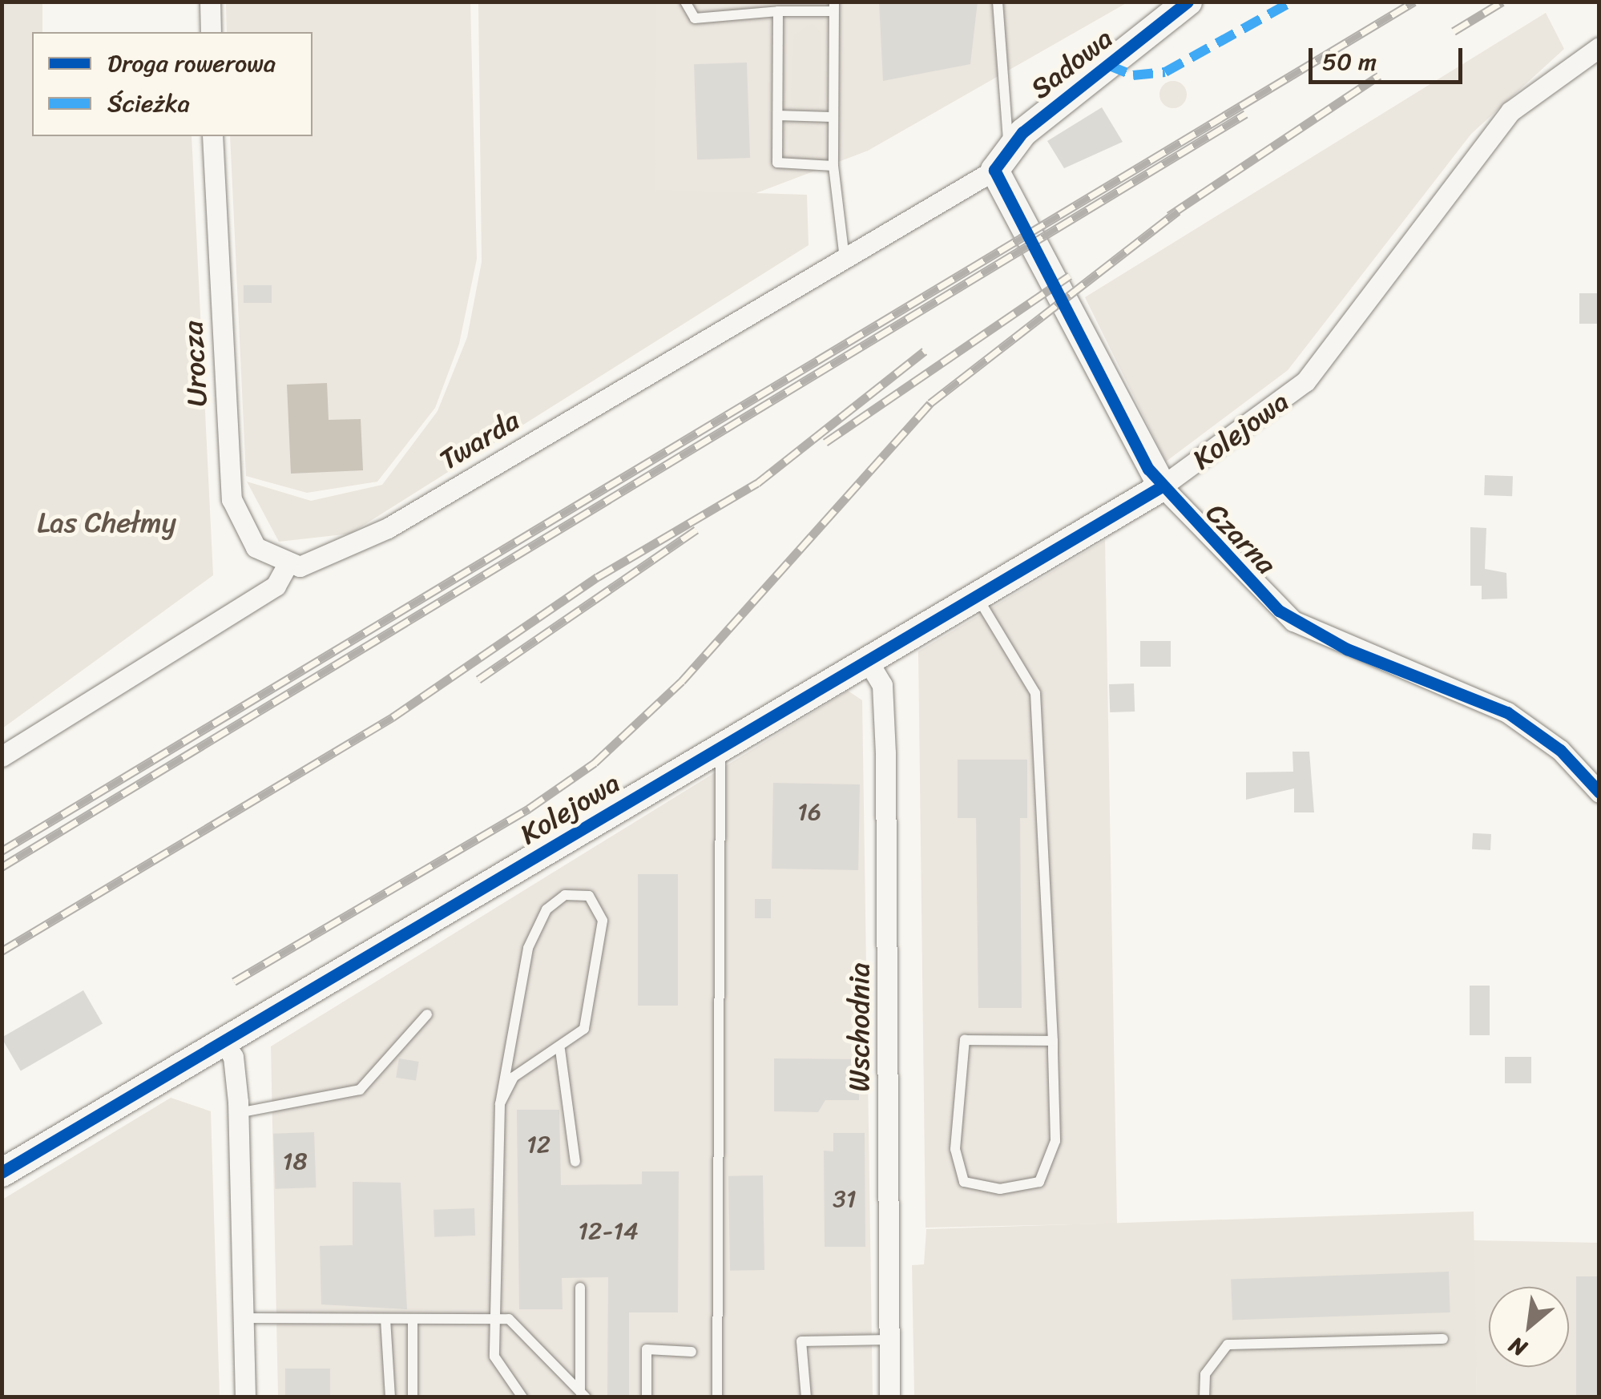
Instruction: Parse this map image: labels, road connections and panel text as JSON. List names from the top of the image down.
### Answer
{
  "streets": {
    "street": [
      "Sadowa",
      "Urocza",
      "Kolejowa",
      "Twarda",
      "Czarna",
      "Wschodnia"
    ]
  },
  "crossings": [
    ["Sadowa", "Twarda"],
    ["Sadowa", "Czarna"],
    ["Urocza", "Twarda"],
    ["Kolejowa", "Czarna"],
    ["Kolejowa", "Wschodnia"],
    ["Twarda", "Czarna"]
  ],
  "parks": ["Las Chełmy"],
  "house_numbers": [
    "16",
    "12",
    "18",
    "31",
    "12-14"
  ],
  "legend": ["Droga rowerowa", "Ścieżka"],
  "scale_bar": "50 m",
  "north": "bottom left"
}
